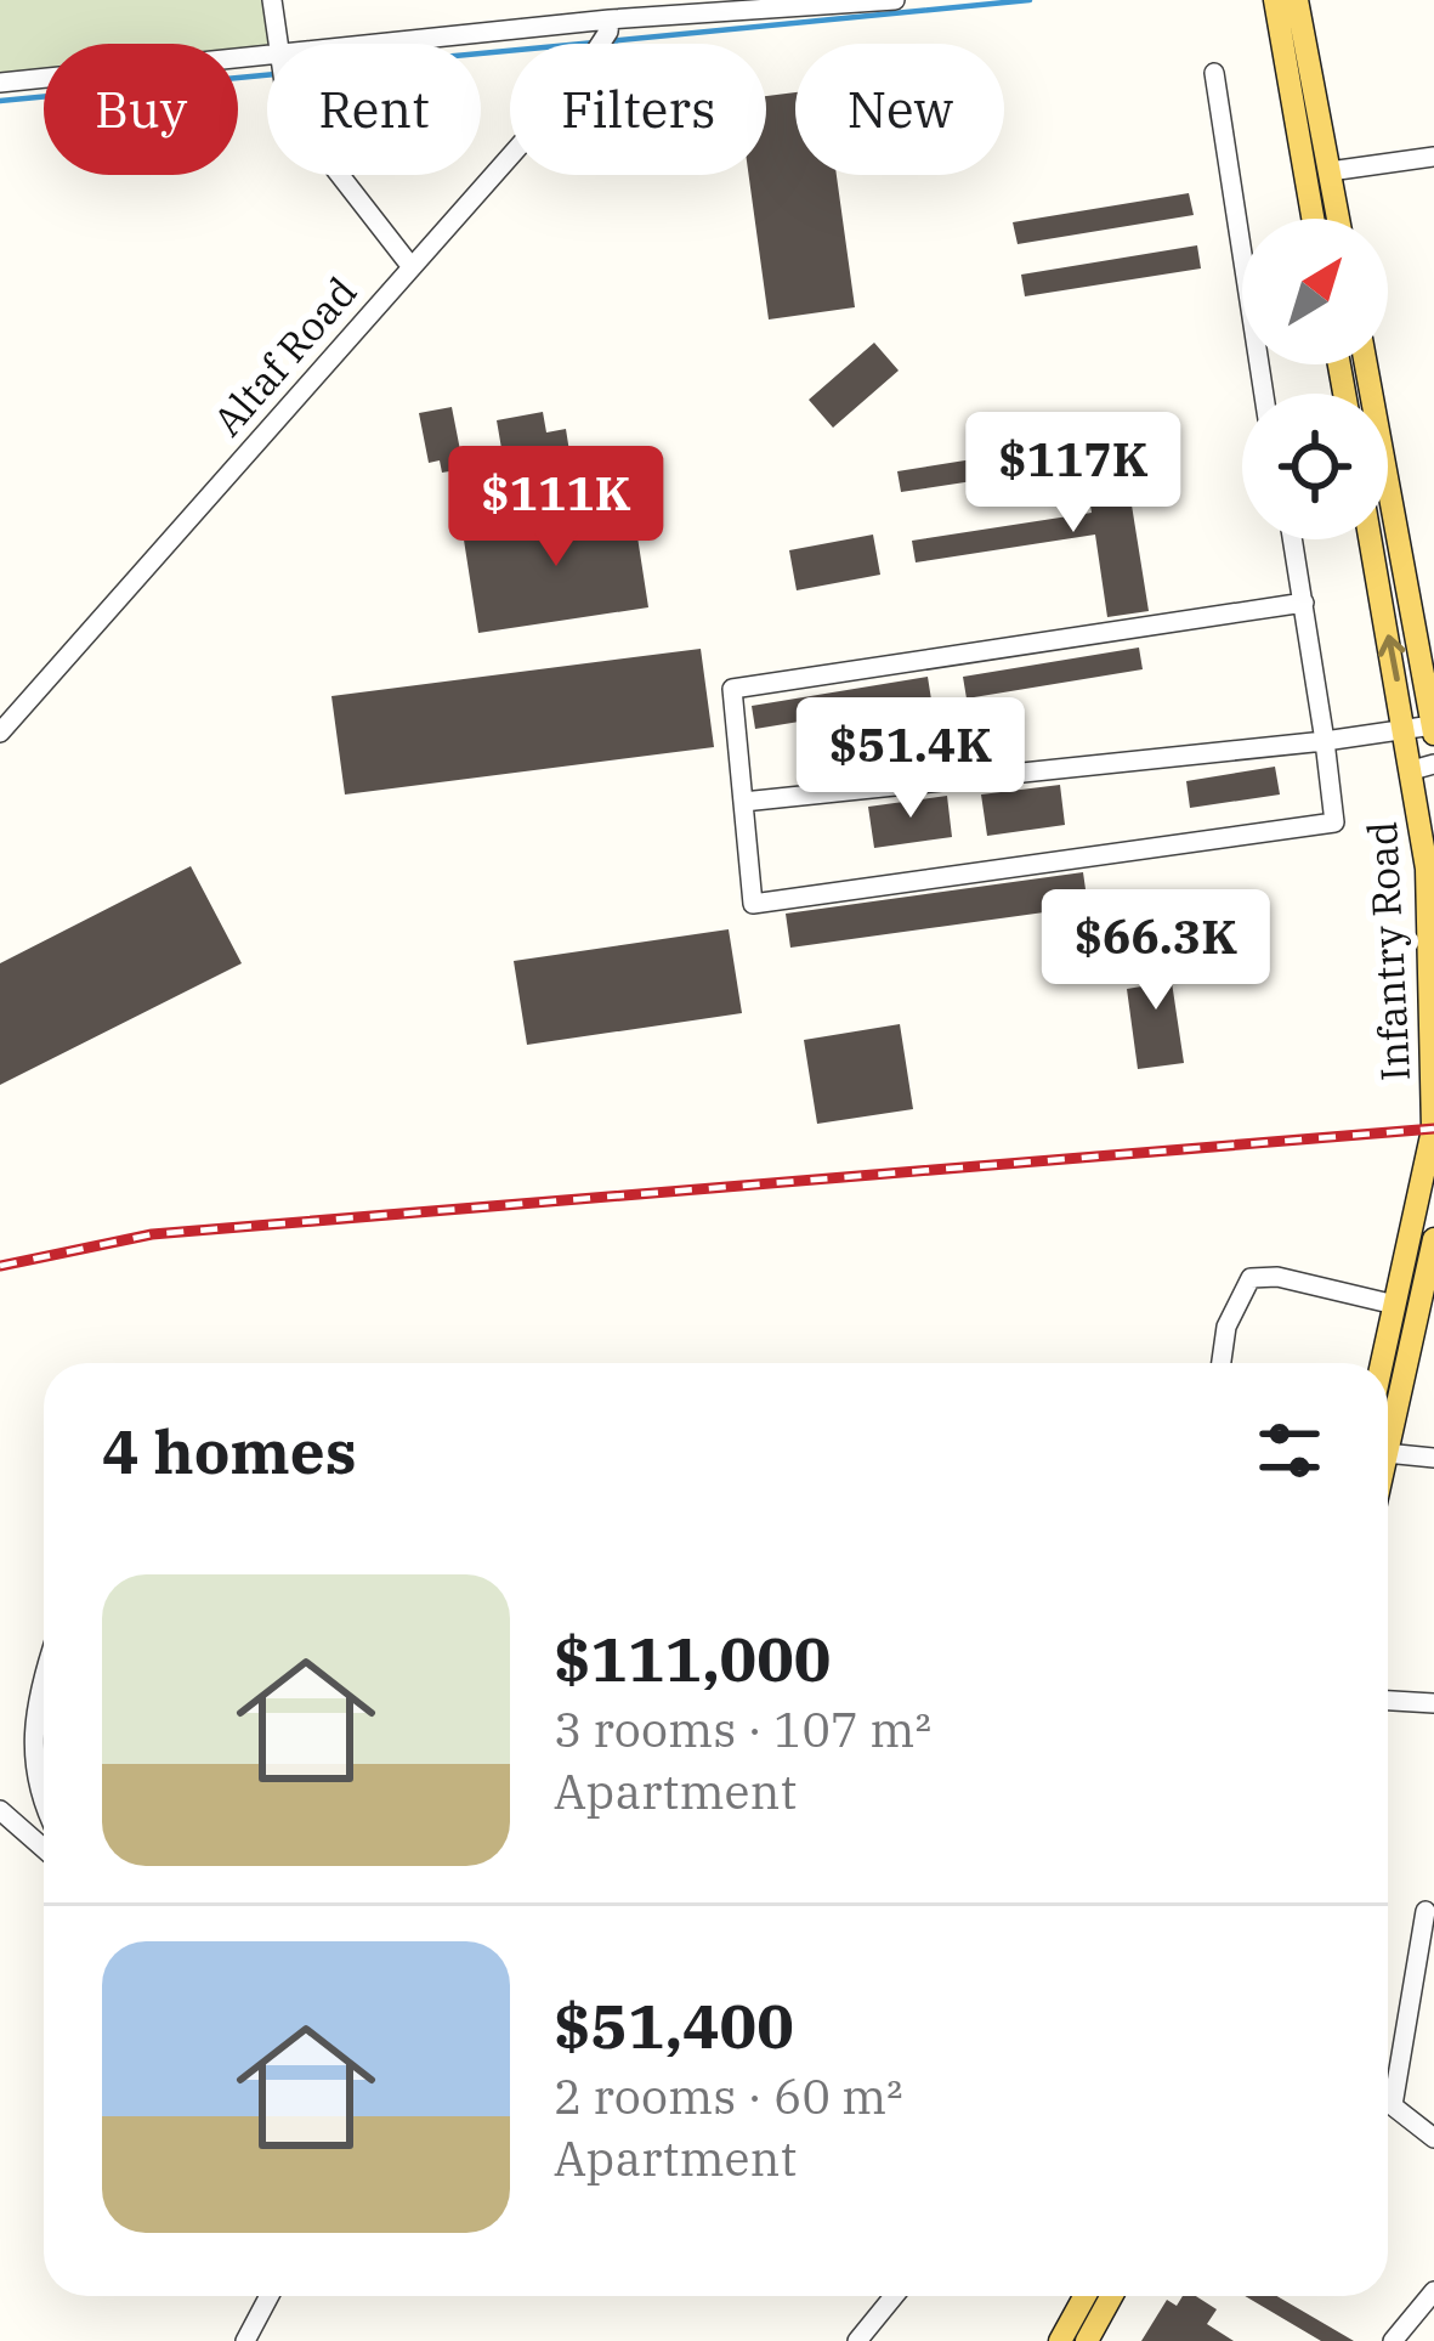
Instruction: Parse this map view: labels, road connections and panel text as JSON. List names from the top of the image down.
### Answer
{
  "streets": {
    "main road": ["Infantry Road"],
    "street": ["Altaf Road"]
  },
  "north": "top right",
  "page": {
    "chip": [
      "Buy",
      "Rent",
      "Filters",
      "New"
    ],
    "price": [
      "$117K",
      "$111K",
      "$51.4K",
      "$66.3K"
    ],
    "heading": "4 homes",
    "list": [
      {
        "name": "$111,000",
        "note": "3 rooms · 107 m² · Apartment"
      },
      {
        "name": "$51,400",
        "note": "2 rooms · 60 m² · Apartment"
      }
    ]
  }
}
